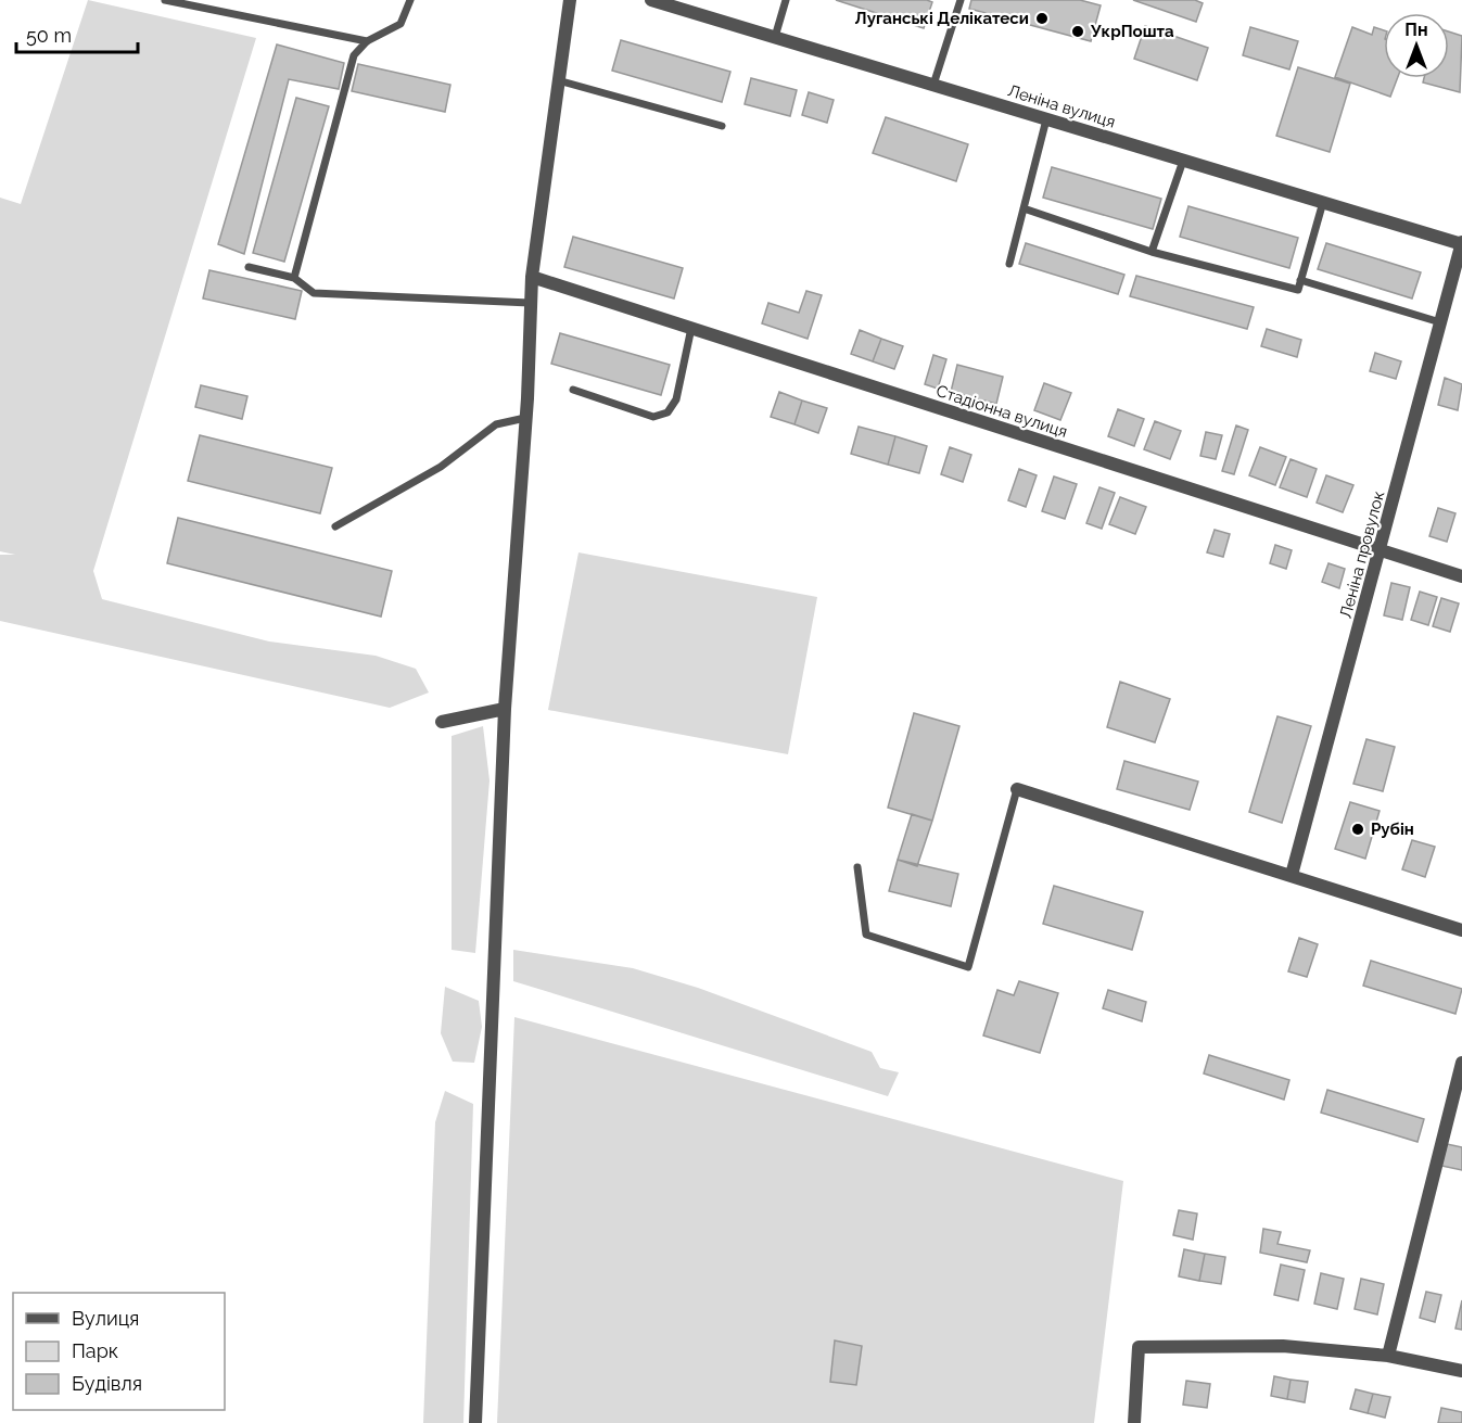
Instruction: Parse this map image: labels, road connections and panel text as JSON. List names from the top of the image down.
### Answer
{
  "streets": {
    "street": ["Леніна вулиця", "Стадіонна вулиця", "Леніна провулок"]
  },
  "crossings": [
    ["Леніна вулиця", "Леніна провулок"],
    ["Стадіонна вулиця", "Леніна провулок"]
  ],
  "places": ["Луганські Делікатеси", "УкрПошта", "Рубін"],
  "legend": ["Вулиця", "Парк", "Будівля"],
  "scale_bar": "50 m",
  "north": "top"
}
